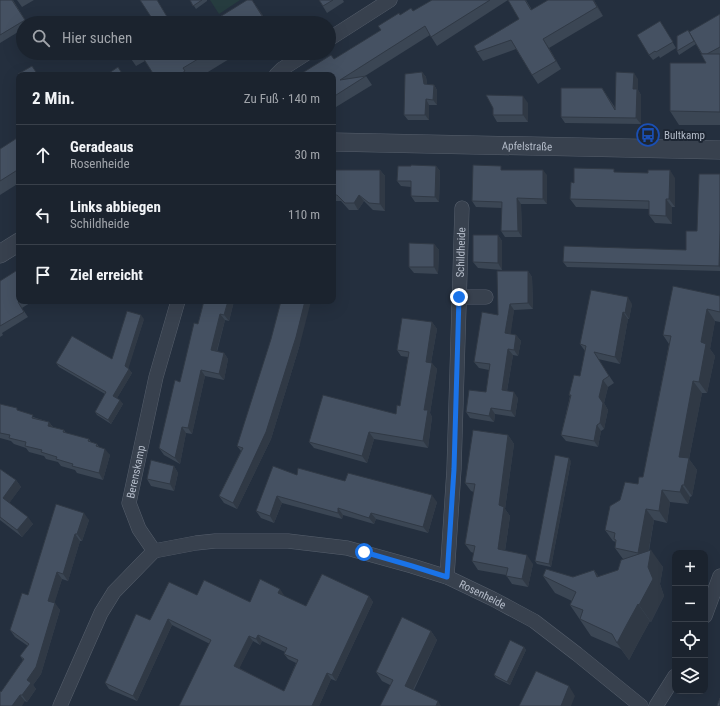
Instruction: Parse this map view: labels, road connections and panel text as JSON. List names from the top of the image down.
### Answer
{
  "streets": {
    "street": [
      "Apfelstraße",
      "Schildheide",
      "Berenskamp",
      "Rosenheide"
    ]
  },
  "crossings": [
    ["Schildheide", "Rosenheide"],
    ["Berenskamp", "Rosenheide"]
  ],
  "places": {
    "bus stop": ["Bultkamp"]
  },
  "page": {
    "search": "Hier suchen",
    "heading": ["2 Min.", "Zu Fuß · 140 m"],
    "list": [
      ["Geradeaus", "Rosenheide", "30 m"],
      ["Links abbiegen", "Schildheide", "110 m"],
      "Ziel erreicht"
    ],
    "map_buttons": ["+", "−"]
  }
}
